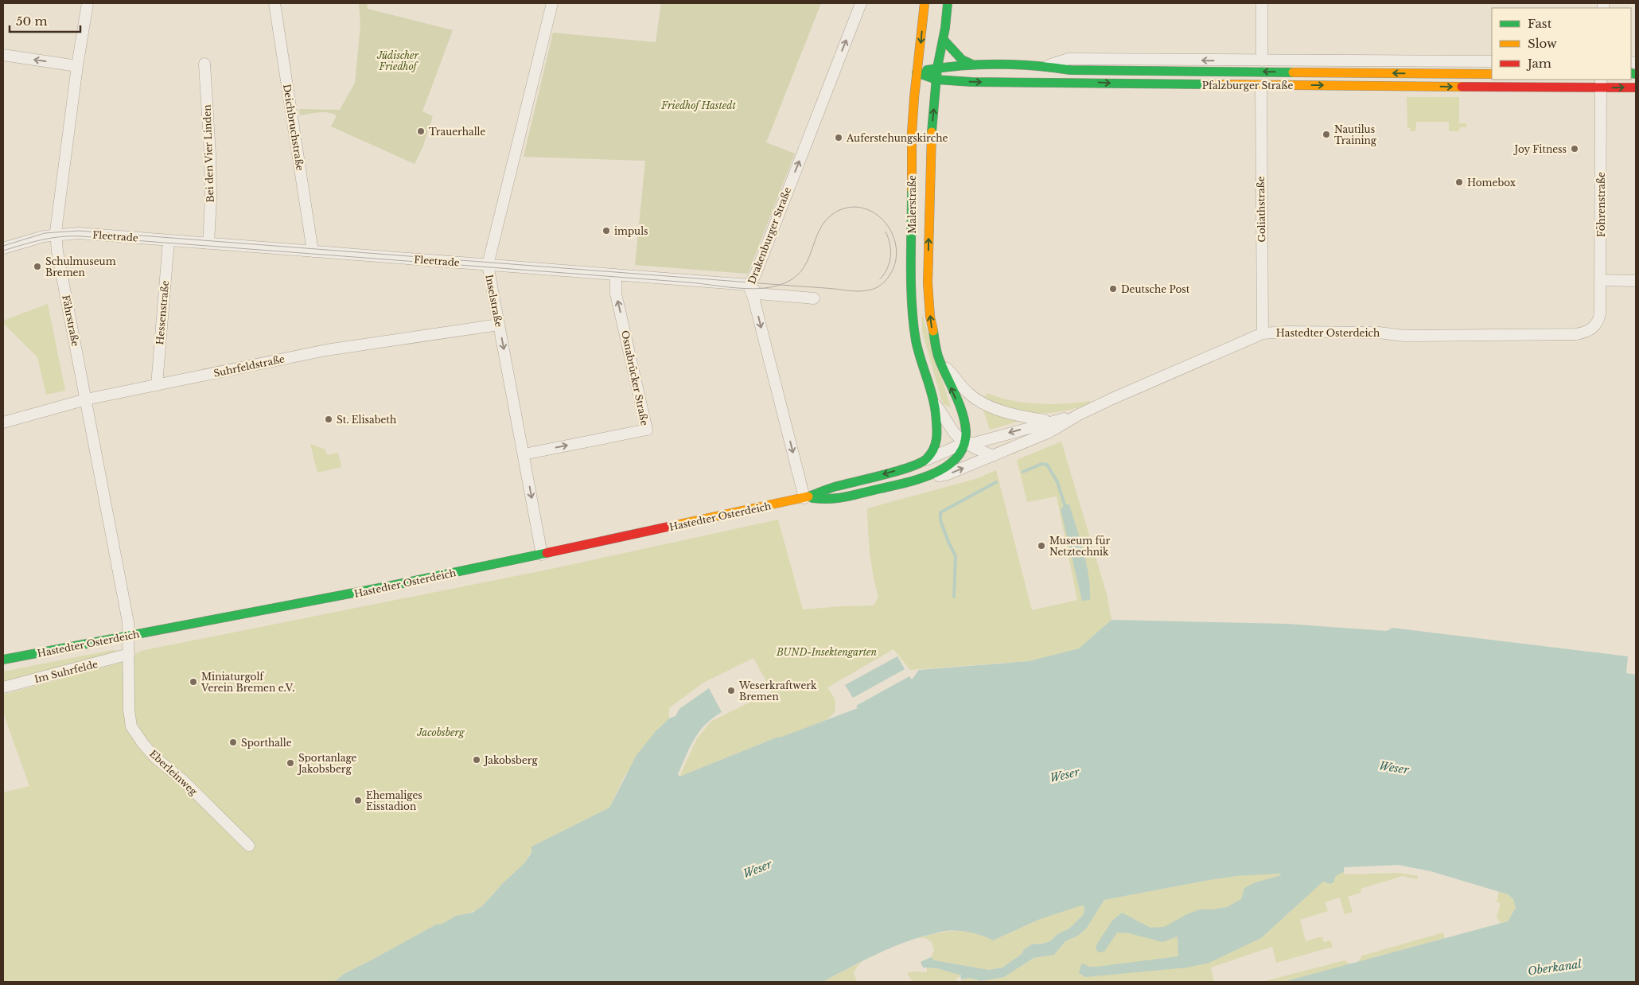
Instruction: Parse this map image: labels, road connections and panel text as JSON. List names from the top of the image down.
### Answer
{
  "streets": {
    "main road": ["Pfalzburger Straße", "Malerstraße", "Hastedter Osterdeich"],
    "street": [
      "Deichbruchstraße",
      "Bei den Vier Linden",
      "Föhrenstraße",
      "Goliathstraße",
      "Drakenburger Straße",
      "Fleetrade",
      "Inselstraße",
      "Hessenstraße",
      "Fährstraße",
      "Suhrfeldstraße",
      "Osnabrücker Straße",
      "Im Suhrfelde",
      "Eberleinweg"
    ]
  },
  "crossings": [
    ["Pfalzburger Straße", "Malerstraße"],
    ["Pfalzburger Straße", "Föhrenstraße"],
    ["Pfalzburger Straße", "Goliathstraße"],
    ["Deichbruchstraße", "Fleetrade"],
    ["Bei den Vier Linden", "Fleetrade"],
    ["Malerstraße", "Hastedter Osterdeich"],
    ["Föhrenstraße", "Hastedter Osterdeich"],
    ["Goliathstraße", "Hastedter Osterdeich"],
    ["Drakenburger Straße", "Fleetrade"],
    ["Drakenburger Straße", "Hastedter Osterdeich"],
    ["Fleetrade", "Inselstraße"],
    ["Fleetrade", "Hessenstraße"],
    ["Fleetrade", "Fährstraße"],
    ["Fleetrade", "Osnabrücker Straße"],
    ["Inselstraße", "Hastedter Osterdeich"],
    ["Inselstraße", "Suhrfeldstraße"],
    ["Inselstraße", "Osnabrücker Straße"],
    ["Hessenstraße", "Suhrfeldstraße"],
    ["Fährstraße", "Hastedter Osterdeich"],
    ["Fährstraße", "Suhrfeldstraße"],
    ["Fährstraße", "Eberleinweg"],
    ["Hastedter Osterdeich", "Eberleinweg"],
    ["Im Suhrfelde", "Eberleinweg"]
  ],
  "one_way": ["Inselstraße"],
  "water": ["Weser", "Oberkanal"],
  "parks": [
    "Jüdischer Friedhof",
    "Friedhof Hastedt",
    "BUND-Insektengarten",
    "Jacobsberg"
  ],
  "places": [
    "Trauerhalle",
    "Nautilus Training",
    "Auferstehungskirche",
    "Joy Fitness",
    "Homebox",
    "impuls",
    "Schulmuseum Bremen",
    "Deutsche Post",
    "St. Elisabeth",
    "Museum für Netztechnik",
    "Miniaturgolf Verein Bremen e.V.",
    "Weserkraftwerk Bremen",
    "Sporthalle",
    "Jakobsberg",
    "Sportanlage Jakobsberg",
    "Ehemaliges Eisstadion"
  ],
  "legend": ["Fast", "Slow", "Jam"],
  "scale_bar": "50 m"
}
